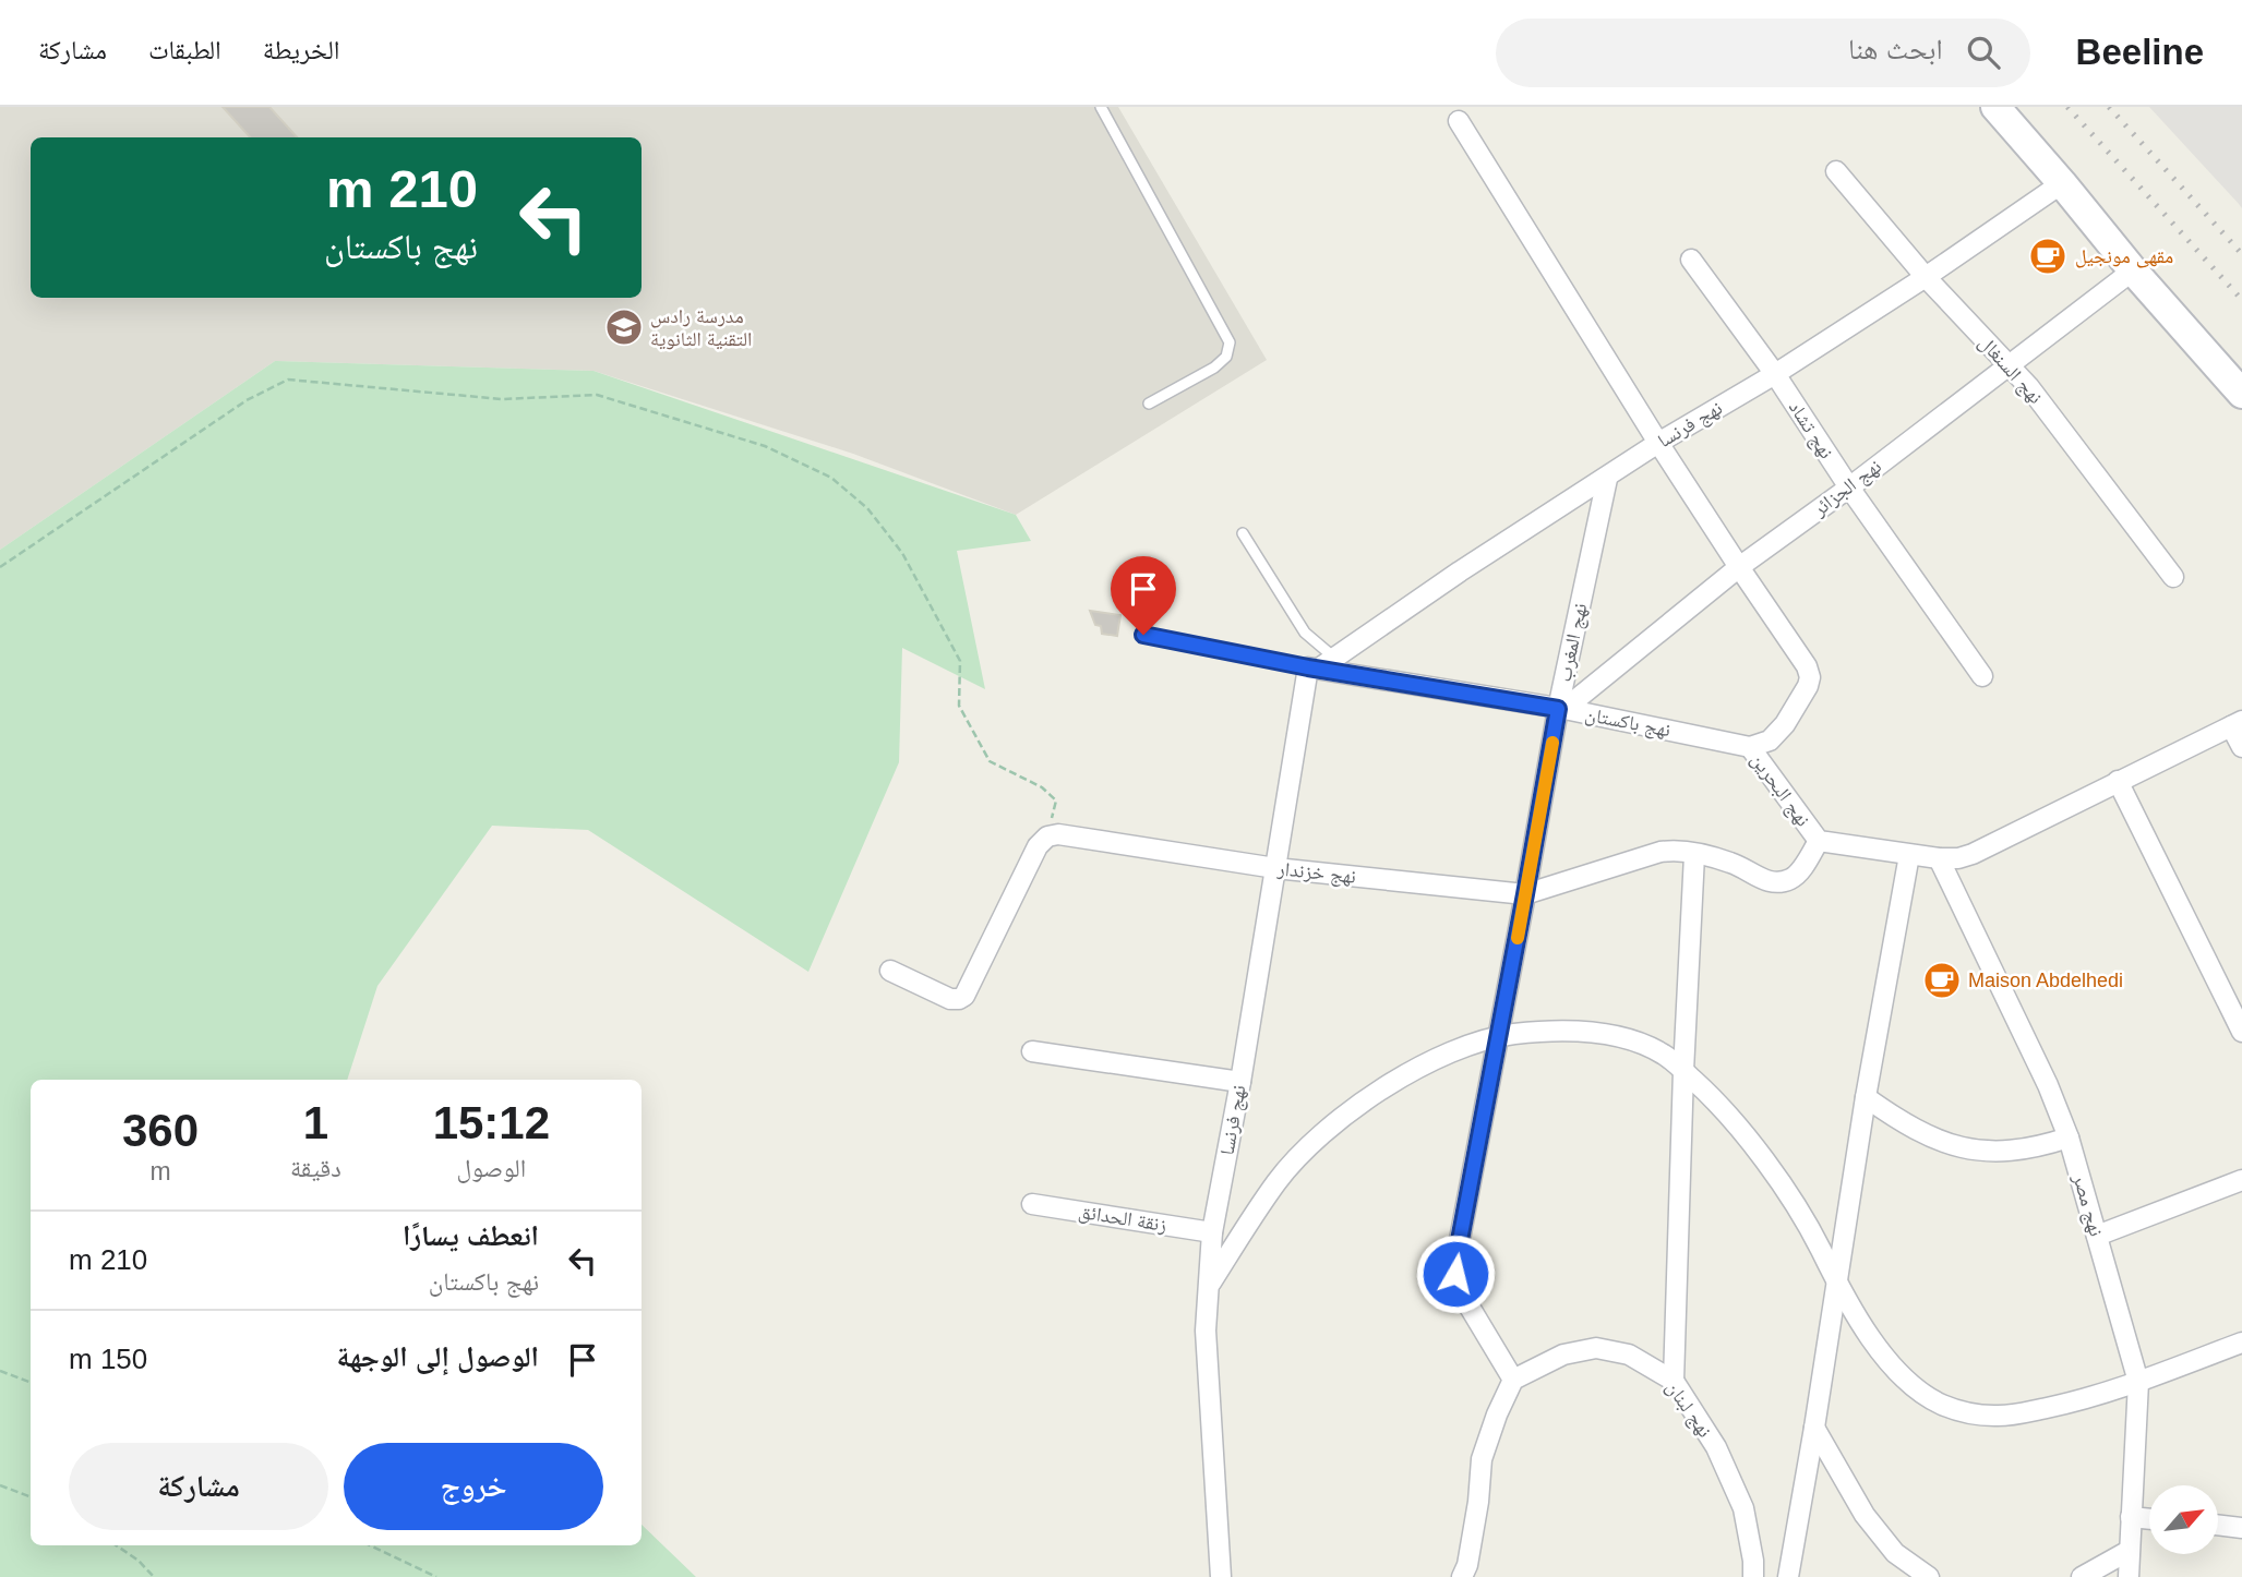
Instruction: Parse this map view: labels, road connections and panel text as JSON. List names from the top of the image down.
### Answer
{
  "streets": {
    "street": [
      "نهج السنغال",
      "نهج فرنسا",
      "نهج تشاد",
      "نهج الجزائر",
      "نهج المغرب",
      "نهج باكستان",
      "نهج البحرين",
      "نهج خزندار",
      "نهج مصر",
      "زنقة الحدائق",
      "نهج لبنان"
    ]
  },
  "crossings": [
    ["نهج السنغال", "نهج فرنسا"],
    ["نهج السنغال", "نهج الجزائر"],
    ["نهج فرنسا", "نهج تشاد"],
    ["نهج فرنسا", "نهج المغرب"],
    ["نهج فرنسا", "نهج باكستان"],
    ["نهج فرنسا", "نهج البحرين"],
    ["نهج فرنسا", "نهج خزندار"],
    ["نهج فرنسا", "زنقة الحدائق"],
    ["نهج تشاد", "نهج الجزائر"],
    ["نهج الجزائر", "نهج المغرب"],
    ["نهج الجزائر", "نهج باكستان"],
    ["نهج الجزائر", "نهج البحرين"],
    ["نهج المغرب", "نهج باكستان"],
    ["نهج المغرب", "نهج خزندار"],
    ["نهج المغرب", "نهج لبنان"],
    ["نهج باكستان", "نهج البحرين"],
    ["نهج البحرين", "نهج خزندار"],
    ["نهج البحرين", "نهج مصر"]
  ],
  "places": {
    "cafe": ["مقهى مونجيل", "Maison Abdelhedi"],
    "school or university": ["مدرسة رادس التقنية الثانوية"]
  },
  "north": "top right",
  "page": {
    "header": "Beeline",
    "search": "ابحث هنا",
    "nav": ["الخريطة", "الطبقات", "مشاركة"],
    "turn": ["210 m", "نهج باكستان"],
    "eta": [
      "15:12",
      "الوصول",
      "1",
      "دقيقة",
      "360",
      "m"
    ],
    "list": [
      {
        "name": "انعطف يسارًا",
        "note": "نهج باكستان",
        "value": "210 m"
      },
      {
        "name": "الوصول إلى الوجهة",
        "value": "150 m"
      }
    ],
    "buttons": ["خروج", "مشاركة"]
  }
}
